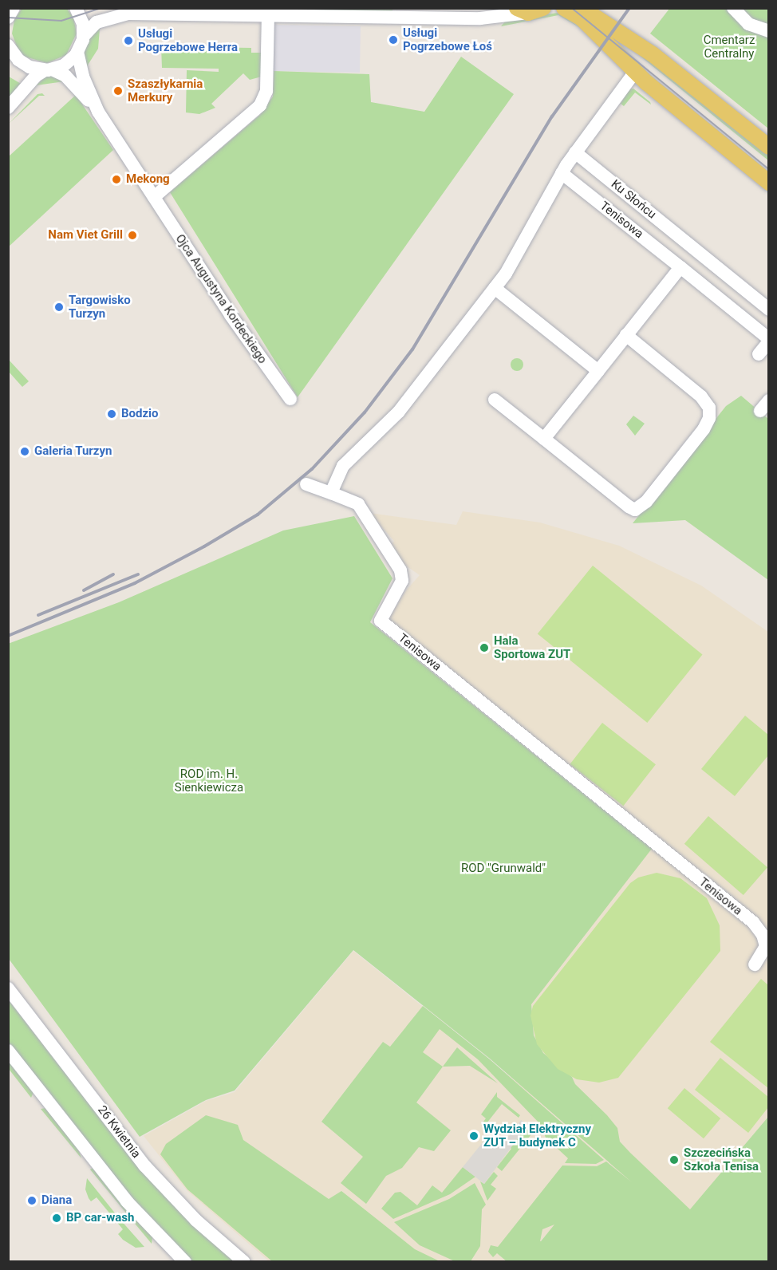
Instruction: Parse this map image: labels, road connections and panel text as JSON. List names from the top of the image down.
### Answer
{
  "streets": {
    "street": [
      "Ku Słońcu",
      "Tenisowa",
      "Ojca Augustyna Kordeckiego",
      "26 Kwietnia"
    ]
  },
  "parks": ["Cmentarz Centralny", "ROD im. H. Sienkiewicza", "ROD \"Grunwald\""],
  "places": [
    "Usługi Pogrzebowe Łoś",
    "Usługi Pogrzebowe Herra",
    "Szaszłykarnia Merkury",
    "Mekong",
    "Nam Viet Grill",
    "Targowisko Turzyn",
    "Bodzio",
    "Galeria Turzyn",
    "Hala Sportowa ZUT",
    "Wydział Elektryczny ZUT – budynek C",
    "Szczecińska Szkoła Tenisa",
    "Diana",
    "BP car-wash"
  ]
}
